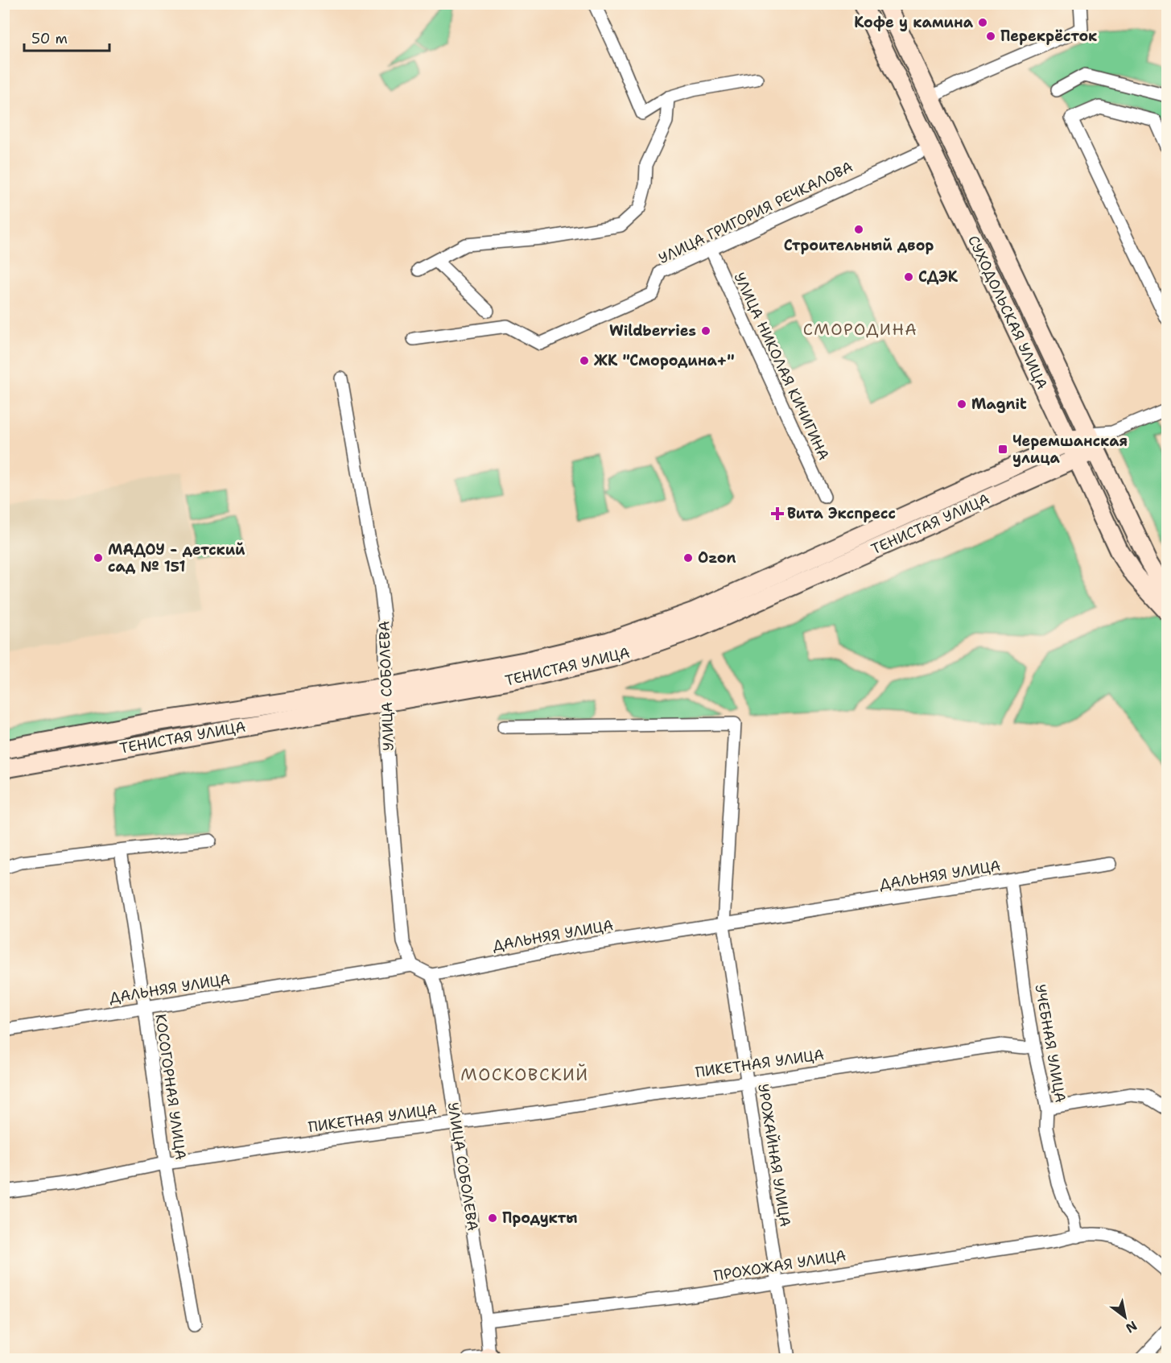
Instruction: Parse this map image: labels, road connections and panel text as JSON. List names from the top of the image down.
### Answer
{
  "streets": {
    "main road": ["СУХОДОЛЬСКАЯ УЛИЦА", "ТЕНИСТАЯ УЛИЦА"],
    "street": [
      "УЛИЦА ГРИГОРИЯ РЕЧКАЛОВА",
      "УЛИЦА НИКОЛАЯ КИЧИГИНА",
      "УЛИЦА СОБОЛЕВА",
      "ДАЛЬНЯЯ УЛИЦА",
      "УЧЕБНАЯ УЛИЦА",
      "ПИКЕТНАЯ УЛИЦА",
      "КОСОГОРНАЯ УЛИЦА",
      "УРОЖАЙНАЯ УЛИЦА",
      "ПРОХОЖАЯ УЛИЦА"
    ]
  },
  "crossings": [
    ["УЛИЦА ГРИГОРИЯ РЕЧКАЛОВА", "СУХОДОЛЬСКАЯ УЛИЦА"],
    ["УЛИЦА ГРИГОРИЯ РЕЧКАЛОВА", "УЛИЦА НИКОЛАЯ КИЧИГИНА"],
    ["СУХОДОЛЬСКАЯ УЛИЦА", "ТЕНИСТАЯ УЛИЦА"],
    ["ТЕНИСТАЯ УЛИЦА", "УЛИЦА СОБОЛЕВА"],
    ["УЛИЦА СОБОЛЕВА", "ДАЛЬНЯЯ УЛИЦА"],
    ["УЛИЦА СОБОЛЕВА", "ПИКЕТНАЯ УЛИЦА"],
    ["УЛИЦА СОБОЛЕВА", "ПРОХОЖАЯ УЛИЦА"],
    ["ДАЛЬНЯЯ УЛИЦА", "УЧЕБНАЯ УЛИЦА"],
    ["ДАЛЬНЯЯ УЛИЦА", "КОСОГОРНАЯ УЛИЦА"],
    ["ДАЛЬНЯЯ УЛИЦА", "УРОЖАЙНАЯ УЛИЦА"],
    ["УЧЕБНАЯ УЛИЦА", "ПИКЕТНАЯ УЛИЦА"],
    ["УЧЕБНАЯ УЛИЦА", "ПРОХОЖАЯ УЛИЦА"],
    ["ПИКЕТНАЯ УЛИЦА", "КОСОГОРНАЯ УЛИЦА"],
    ["ПИКЕТНАЯ УЛИЦА", "УРОЖАЙНАЯ УЛИЦА"],
    ["УРОЖАЙНАЯ УЛИЦА", "ПРОХОЖАЯ УЛИЦА"]
  ],
  "districts": ["СМОРОДИНА", "МОСКОВСКИЙ"],
  "places": {
    "other": [
      "Кофе у камина",
      "Перекрёсток",
      "Строительный двор",
      "СДЭК",
      "Wildberries",
      "ЖК \"Смородина+\"",
      "Magnit",
      "МАДОУ - детский сад № 151",
      "Ozon",
      "Продукты"
    ],
    "transit": ["Черемшанская улица"],
    "health": ["Вита Экспресс"]
  },
  "scale_bar": "50 m",
  "north": "bottom right"
}
